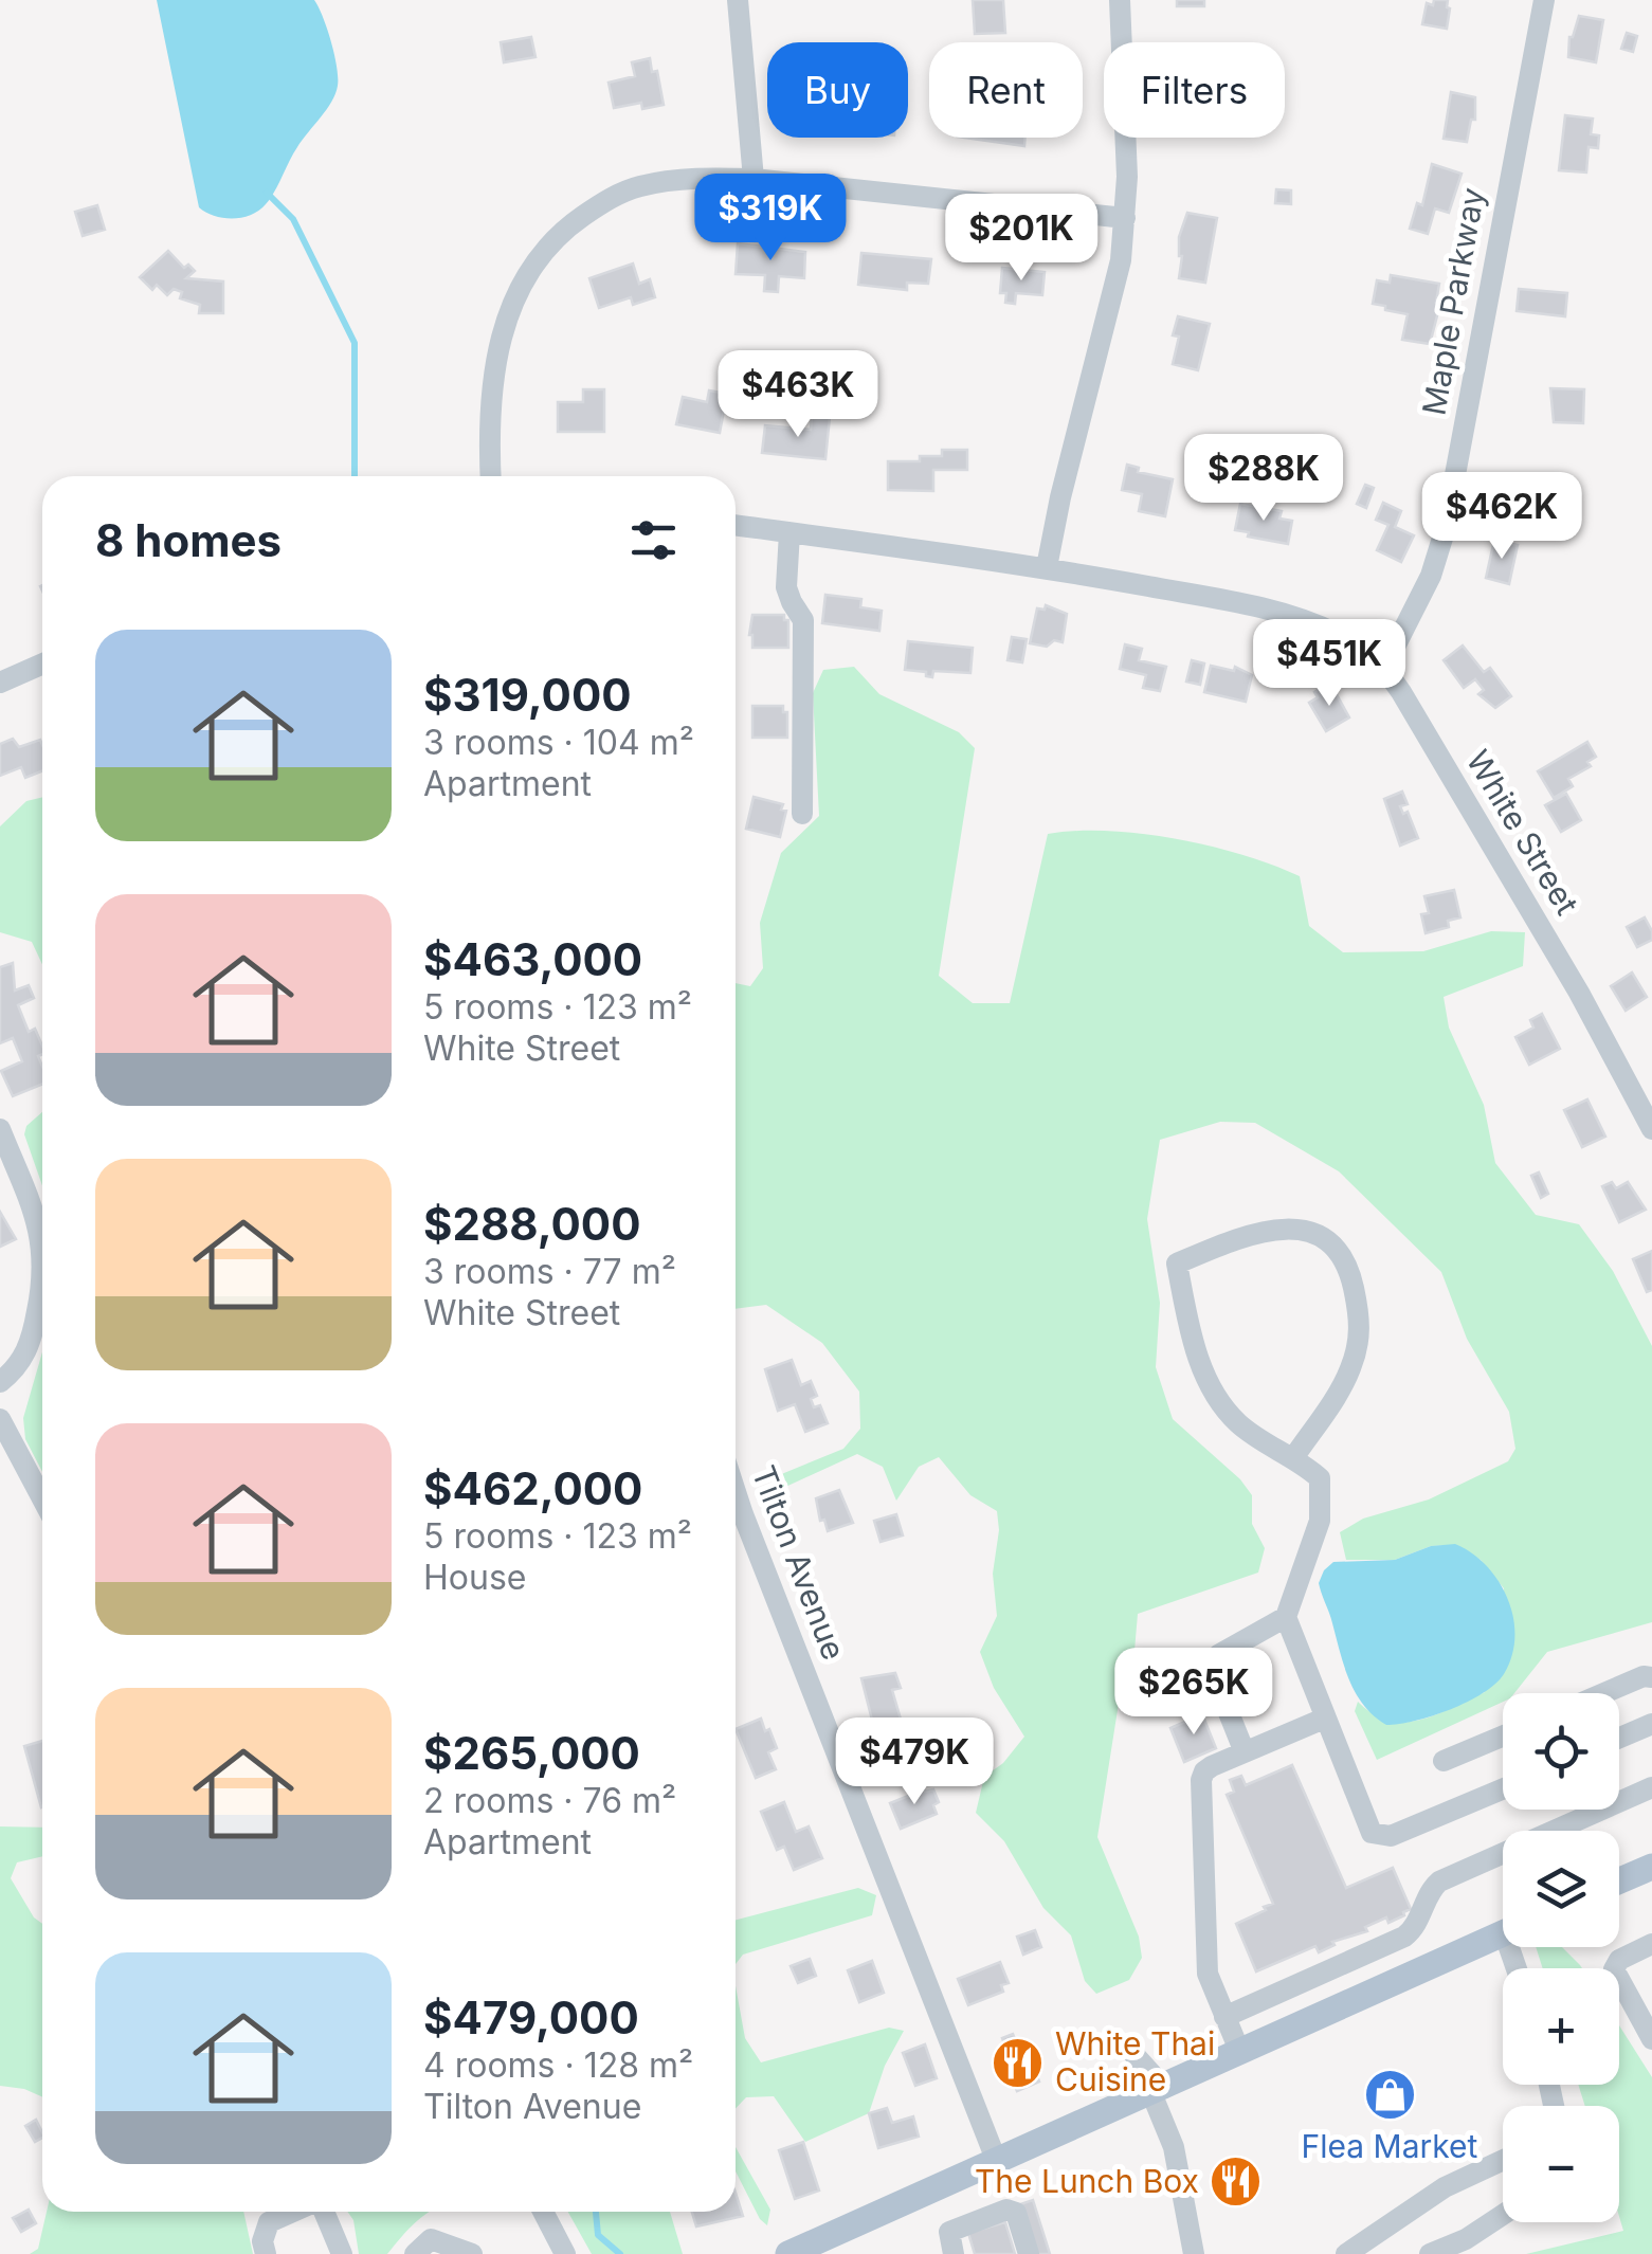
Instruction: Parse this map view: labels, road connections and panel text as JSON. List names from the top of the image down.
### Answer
{
  "streets": {
    "street": ["Maple Parkway", "White Street", "Tilton Avenue"]
  },
  "crossings": [
    ["Maple Parkway", "White Street"]
  ],
  "places": {
    "restaurant": ["White Thai Cuisine", "The Lunch Box"],
    "shop": ["Flea Market"]
  },
  "page": {
    "chip": ["Buy", "Rent", "Filters"],
    "price": [
      "$319K",
      "$201K",
      "$463K",
      "$288K",
      "$462K",
      "$451K",
      "$265K",
      "$479K"
    ],
    "heading": "8 homes",
    "list": [
      {
        "name": "$319,000",
        "note": "3 rooms · 104 m² · Apartment"
      },
      {
        "name": "$463,000",
        "note": "5 rooms · 123 m² · White Street"
      },
      {
        "name": "$288,000",
        "note": "3 rooms · 77 m² · White Street"
      },
      {
        "name": "$462,000",
        "note": "5 rooms · 123 m² · House"
      },
      {
        "name": "$265,000",
        "note": "2 rooms · 76 m² · Apartment"
      },
      {
        "name": "$479,000",
        "note": "4 rooms · 128 m² · Tilton Avenue"
      }
    ],
    "map_buttons": ["+", "−"]
  }
}
